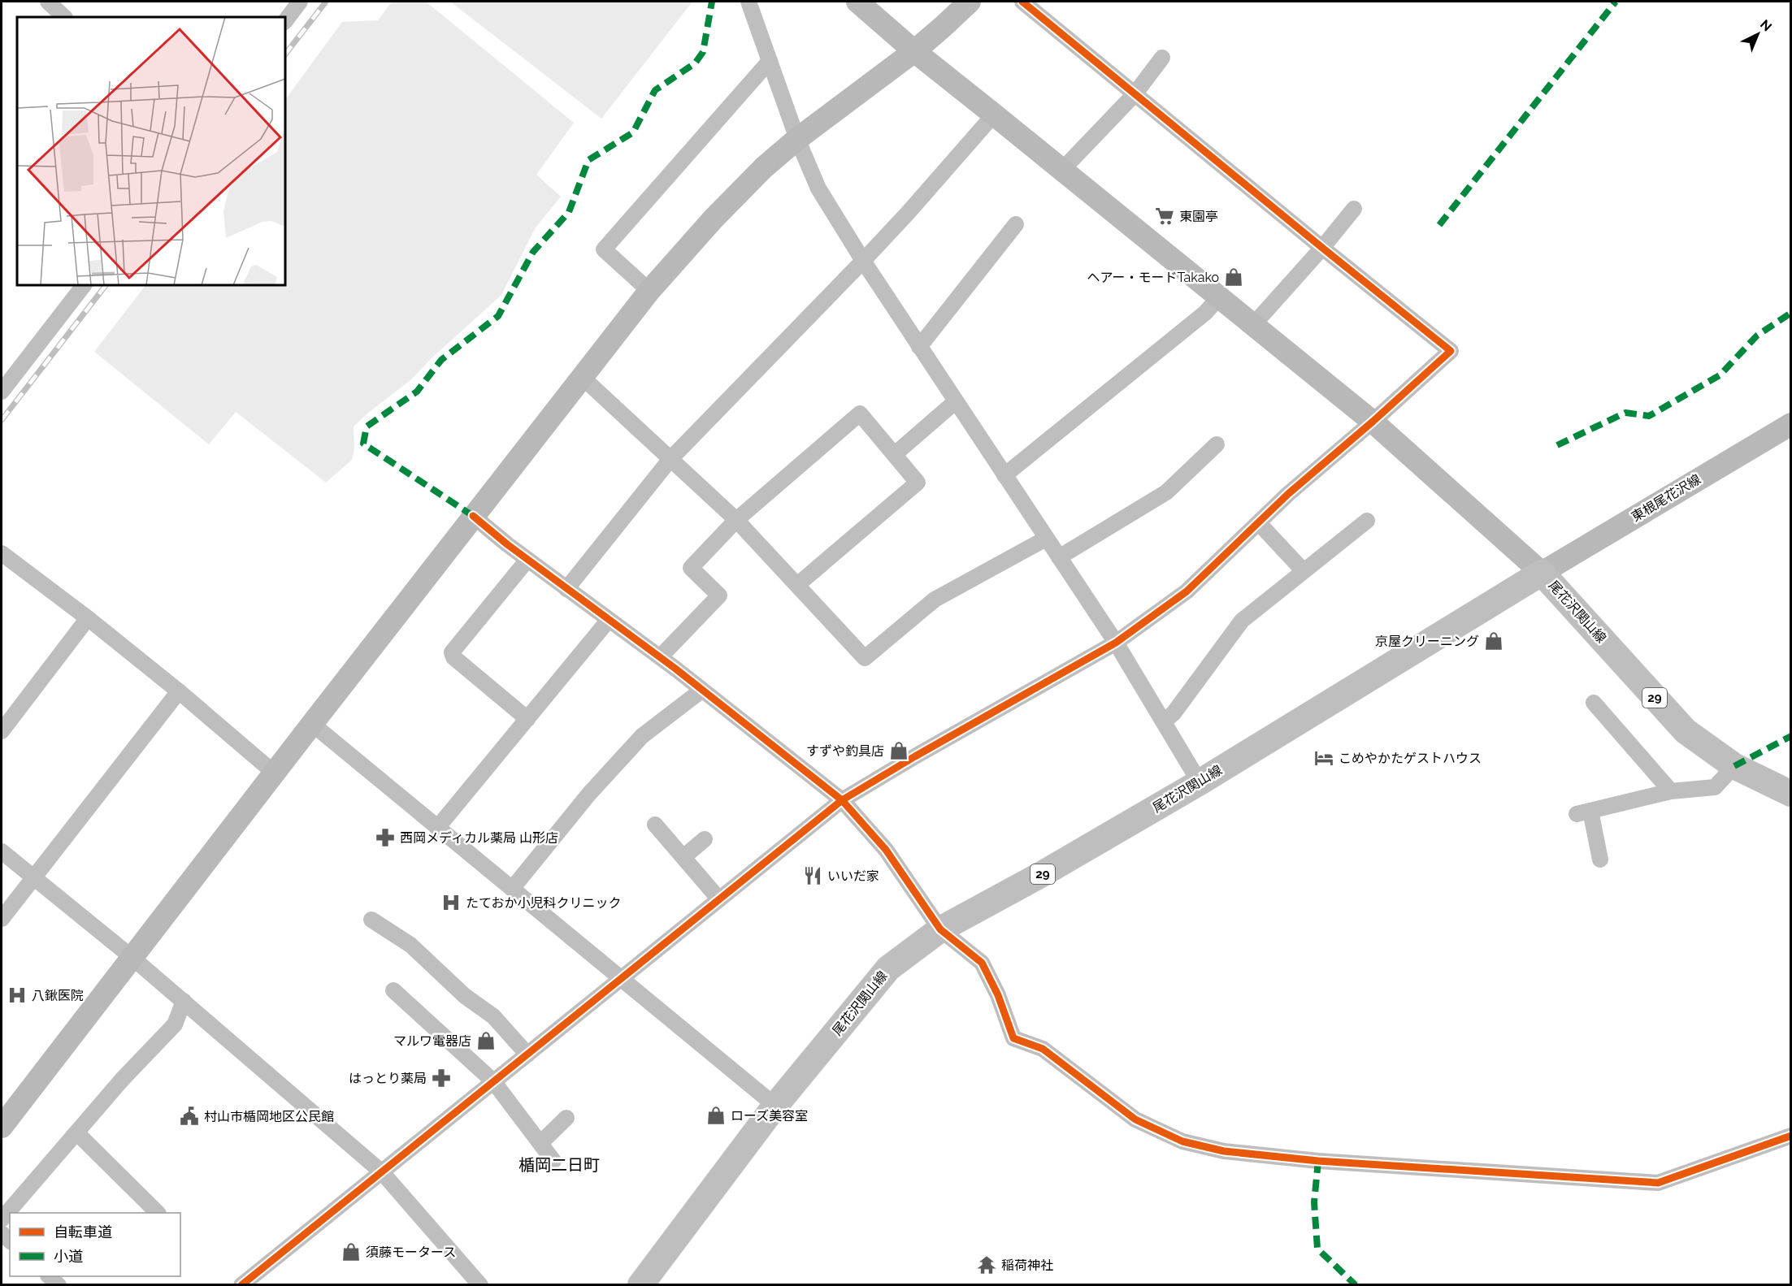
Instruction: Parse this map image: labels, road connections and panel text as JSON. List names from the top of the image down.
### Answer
{
  "streets": {
    "main road": ["尾花沢関山線", "29"],
    "street": ["東根尾花沢線"]
  },
  "crossings": [
    ["東根尾花沢線", "尾花沢関山線"]
  ],
  "districts": ["楯岡二日町"],
  "places": {
    "supermarket": ["東園亭"],
    "shop": [
      "ヘアー・モードTakako",
      "京屋クリーニング",
      "すずや釣具店",
      "マルワ電器店",
      "ローズ美容室",
      "須藤モータース"
    ],
    "hotel": ["こめやかたゲストハウス"],
    "pharmacy": ["西岡メディカル薬局 山形店", "はっとり薬局"],
    "restaurant": ["いいだ家"],
    "hospital": ["たておか小児科クリニック", "八鍬医院"],
    "public building": ["村山市楯岡地区公民館"],
    "temple": ["稲荷神社"]
  },
  "legend": ["自転車道", "小道"],
  "north": "top right"
}
